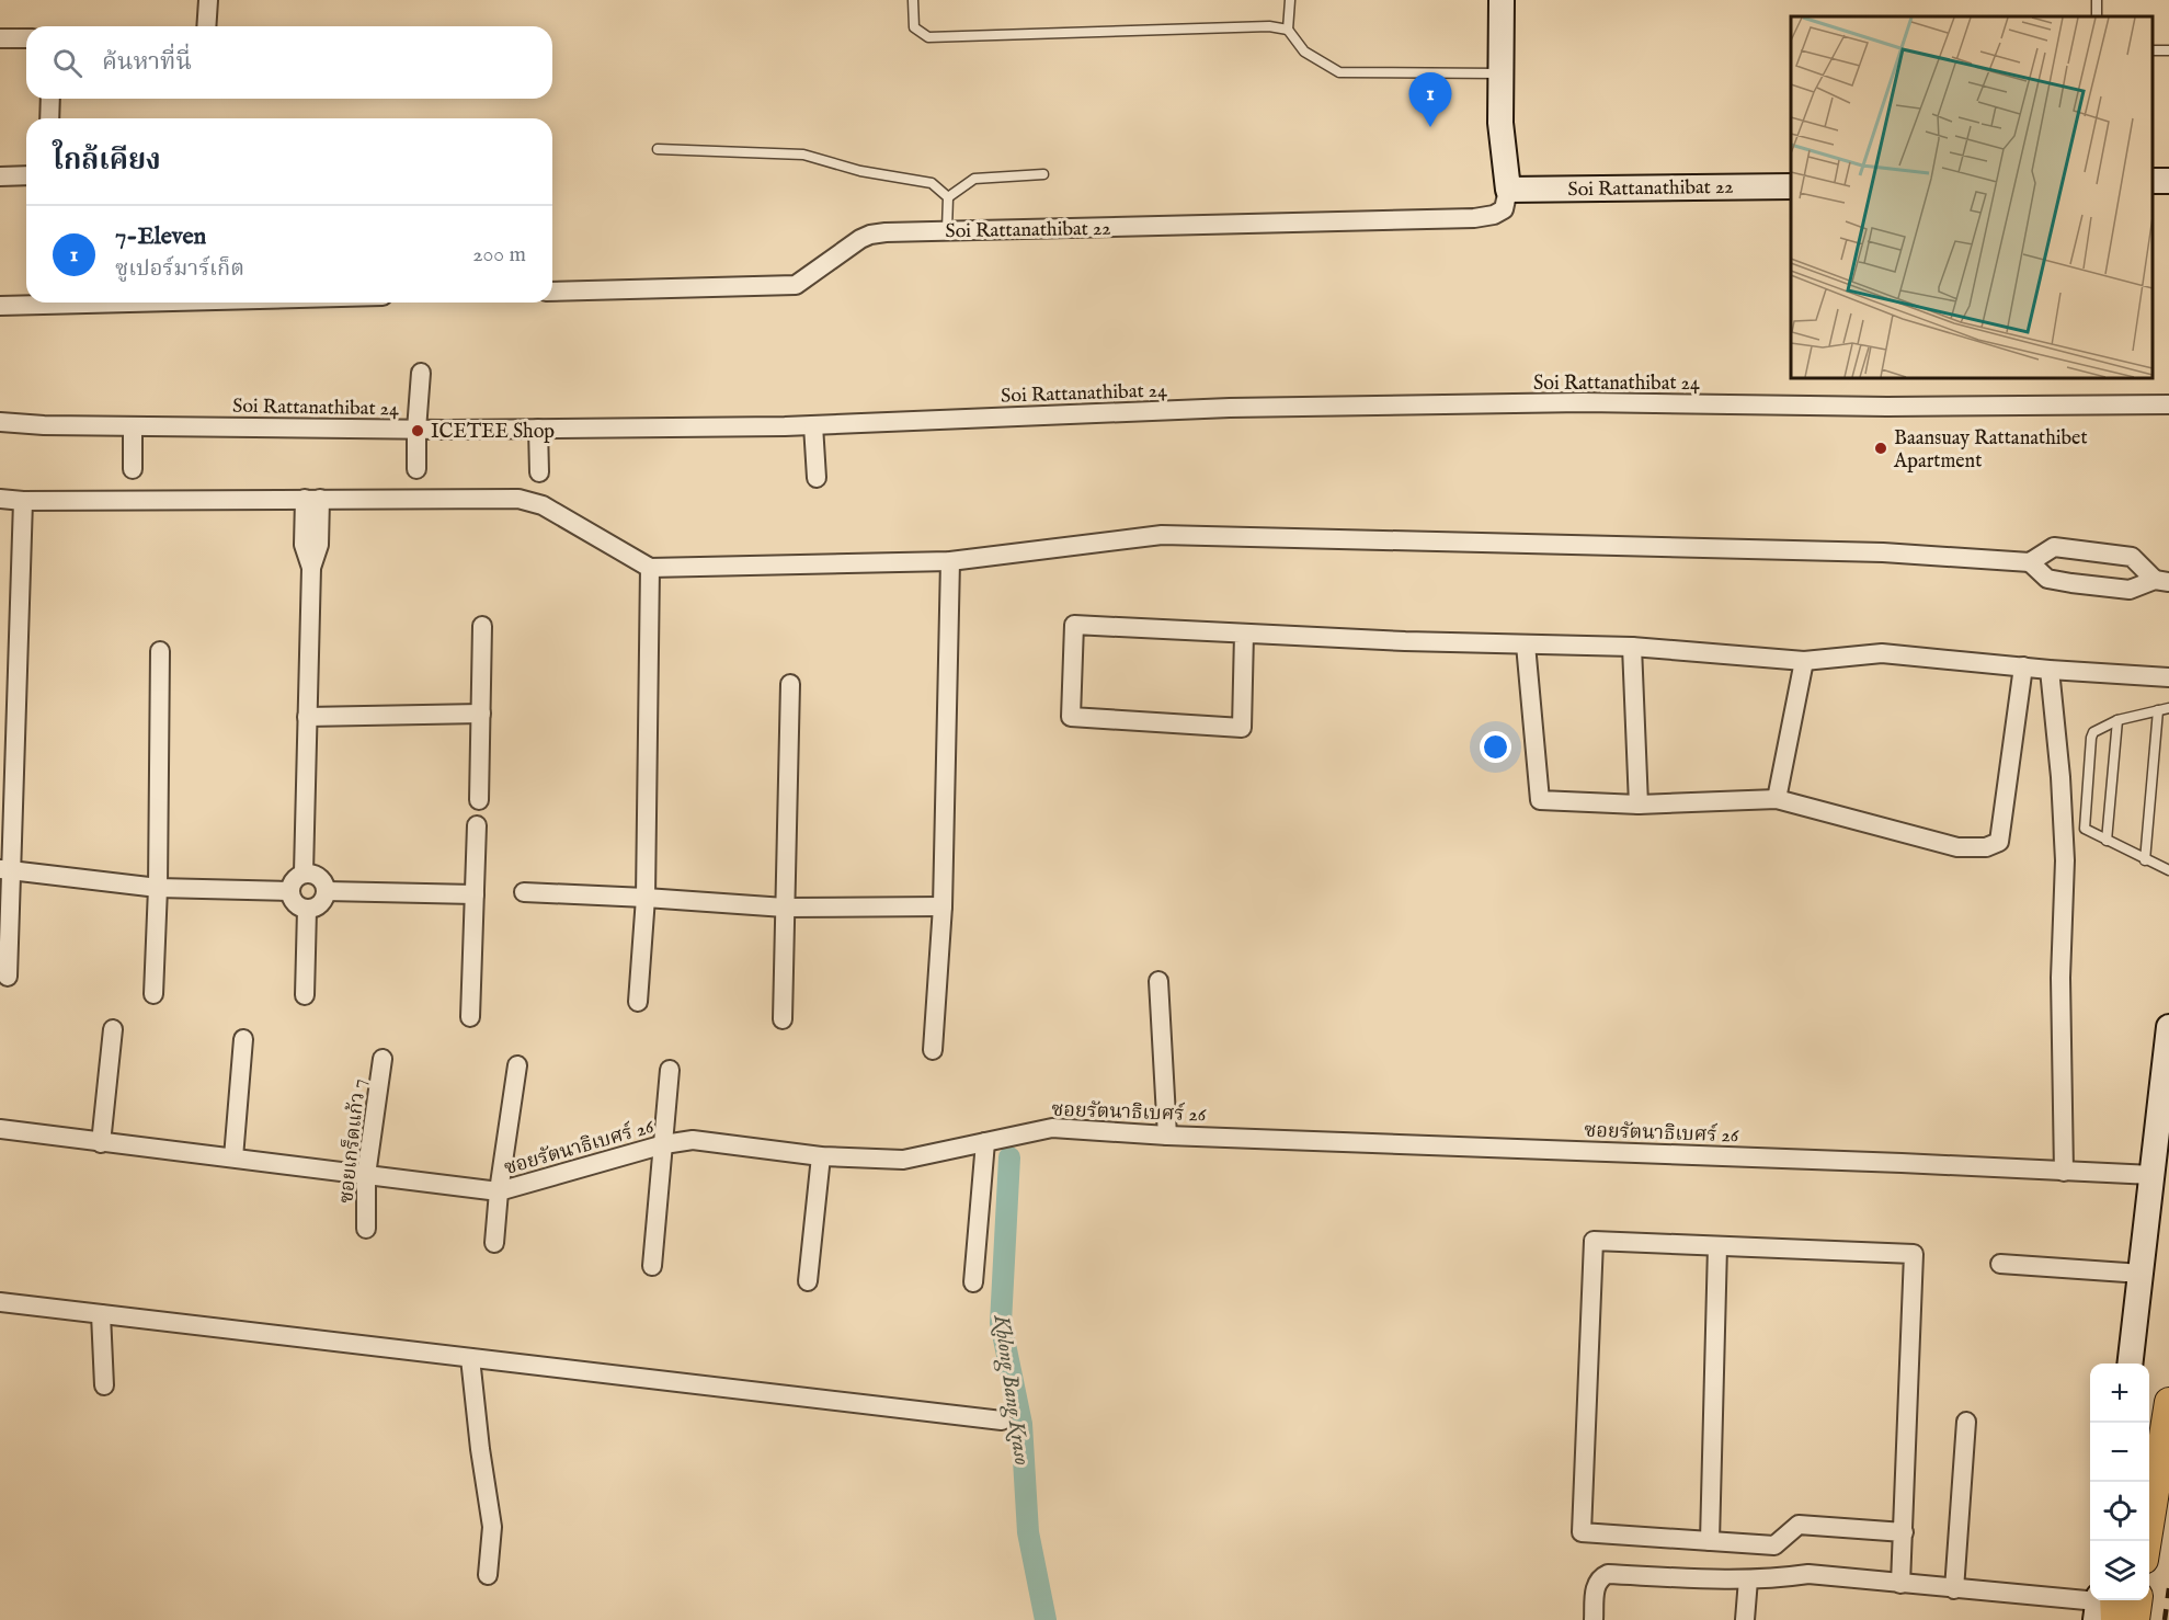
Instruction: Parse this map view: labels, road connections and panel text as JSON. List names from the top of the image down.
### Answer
{
  "streets": {
    "street": [
      "Soi Rattanathibat 22",
      "Soi Rattanathibat 24",
      "ซอยรัตนาธิเบศร์ 26",
      "ซอยเกร็ดแก้ว 7"
    ]
  },
  "crossings": [
    ["ซอยรัตนาธิเบศร์ 26", "ซอยเกร็ดแก้ว 7"]
  ],
  "water": ["Khlong Bang Kraso"],
  "places": ["ICETEE Shop", "Baansuay Rattanathibet Apartment"],
  "page": {
    "search": "ค้นหาที่นี่",
    "pins": "1",
    "heading": "ใกล้เคียง",
    "list": [
      {
        "mark": "1",
        "name": "7-Eleven",
        "note": "ซูเปอร์มาร์เก็ต",
        "value": "200 m"
      }
    ],
    "map_buttons": ["+", "−"]
  }
}
